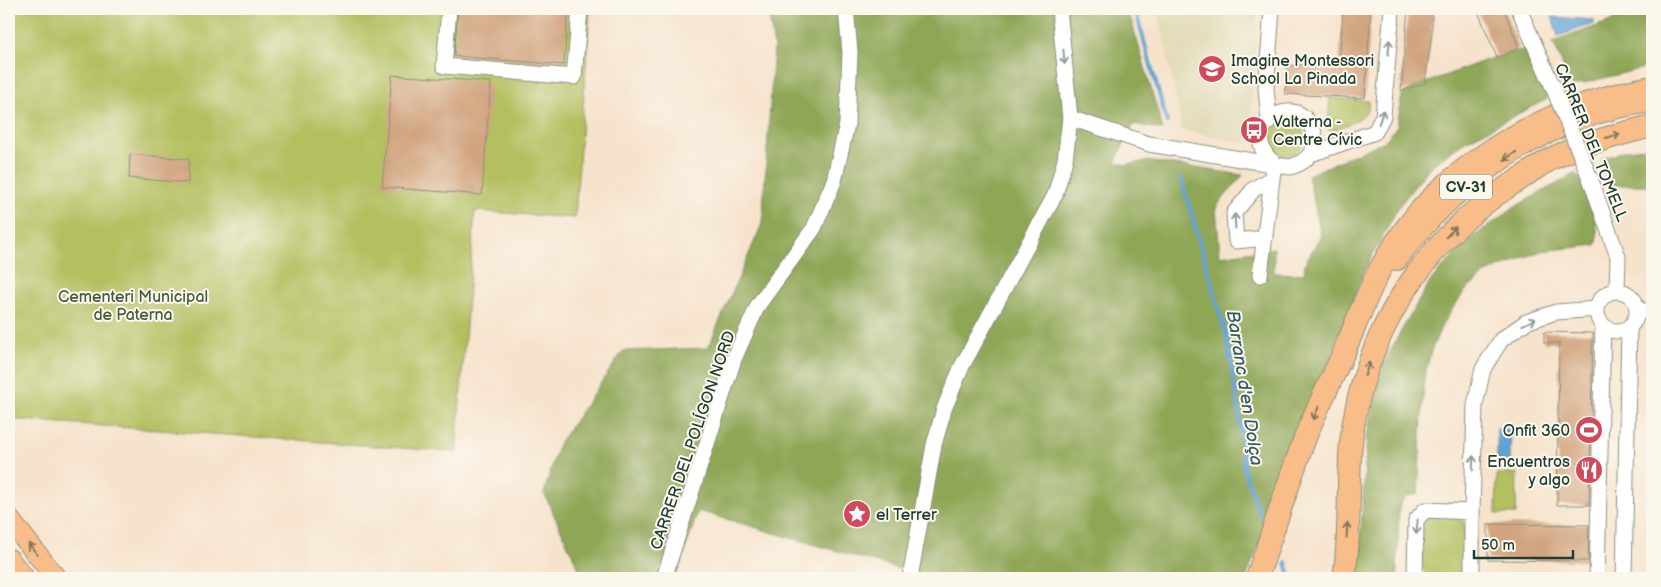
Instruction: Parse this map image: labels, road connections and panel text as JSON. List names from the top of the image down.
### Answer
{
  "streets": {
    "highway": ["CV-31"],
    "street": ["CARRER DEL TOMELL", "CARRER DEL POLÍGON NORD"]
  },
  "water": ["Barranc d'en Dolça"],
  "parks": ["Cementeri Municipal de Paterna"],
  "places": {
    "school or university": ["Imagine Montessori School La Pinada"],
    "bus stop": ["Valterna - Centre Cívic"],
    "sports": ["Onfit 360"],
    "restaurant": ["Encuentros y algo"],
    "place": ["el Terrer"]
  },
  "scale_bar": "50 m"
}
